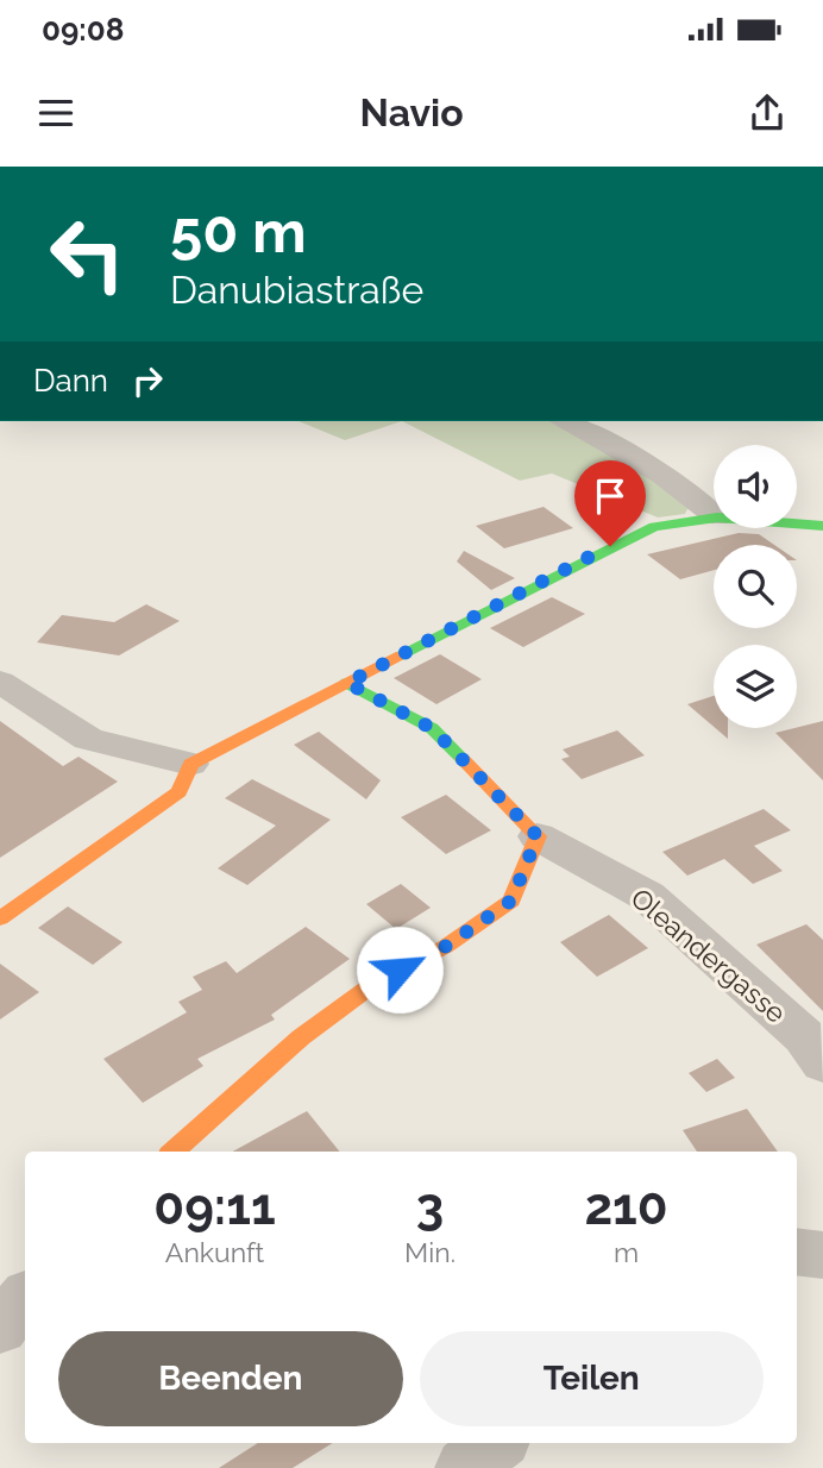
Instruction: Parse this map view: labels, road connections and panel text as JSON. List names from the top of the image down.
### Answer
{
  "streets": {
    "street": ["Oleandergasse"]
  },
  "page": {
    "status": "09:08",
    "header": "Navio",
    "turn": ["50 m", "Danubiastraße"],
    "then": "Dann",
    "eta": [
      "09:11",
      "Ankunft",
      "3",
      "Min.",
      "210",
      "m"
    ],
    "buttons": ["Beenden", "Teilen"]
  }
}
